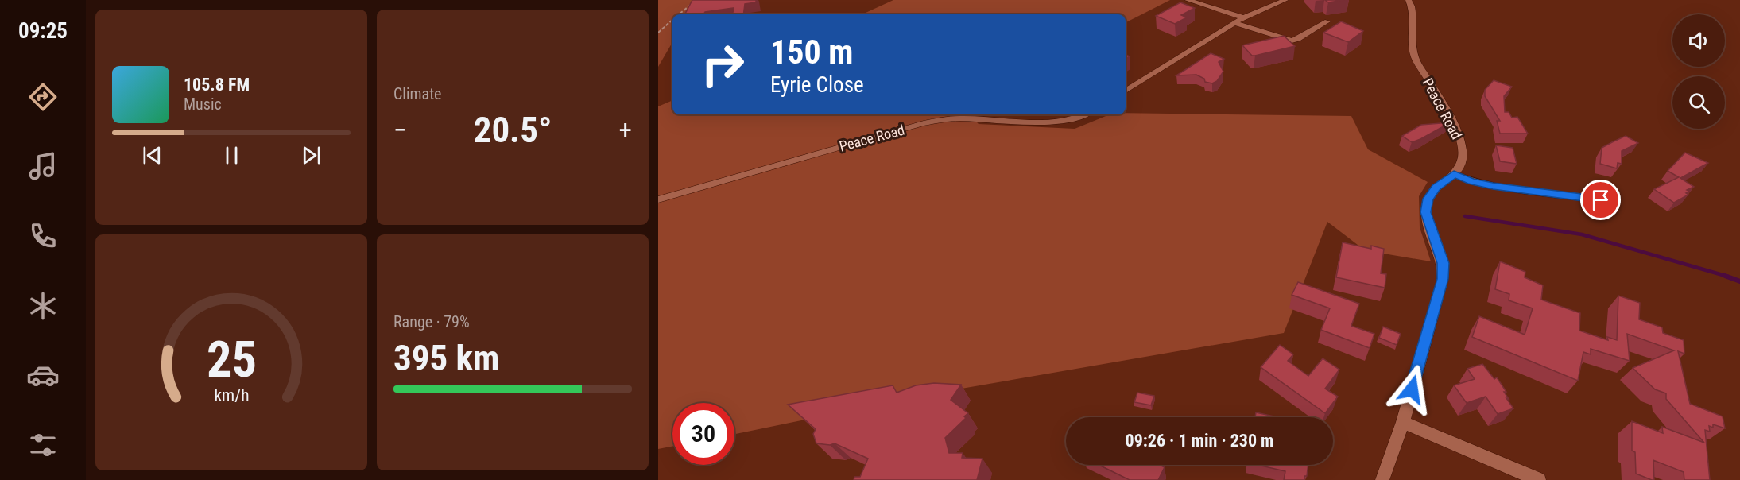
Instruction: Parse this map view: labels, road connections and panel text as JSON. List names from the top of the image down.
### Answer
{
  "streets": {
    "street": ["Peace Road"]
  },
  "page": {
    "tabs": "09:25",
    "tile": [
      "Climate",
      ["Range · 79%", "395 km"]
    ],
    "turn": ["150 m", "Eyrie Close"],
    "song": ["105.8 FM", "Music"],
    "heat": ["−", "20.5°", "+"],
    "limit": "30",
    "trip": "09:26 · 1 min · 230 m",
    "gauge": ["25", "km/h"]
  }
}
